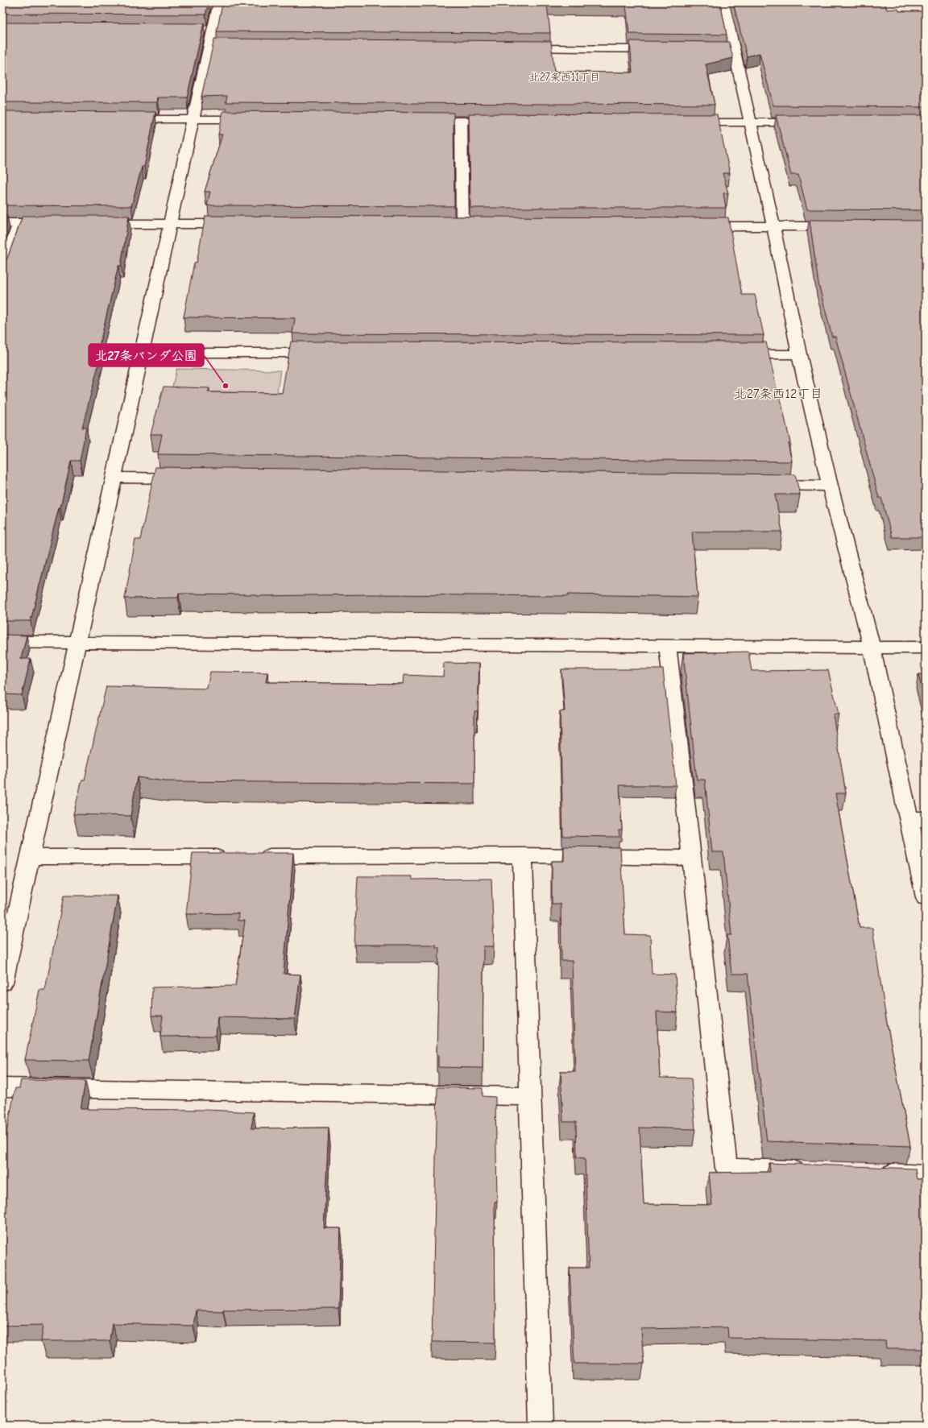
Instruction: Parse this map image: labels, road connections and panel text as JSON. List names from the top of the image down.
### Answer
{
  "districts": ["北27条西11丁目", "北27条西12丁目"],
  "places": ["北27条パンダ公園"]
}
